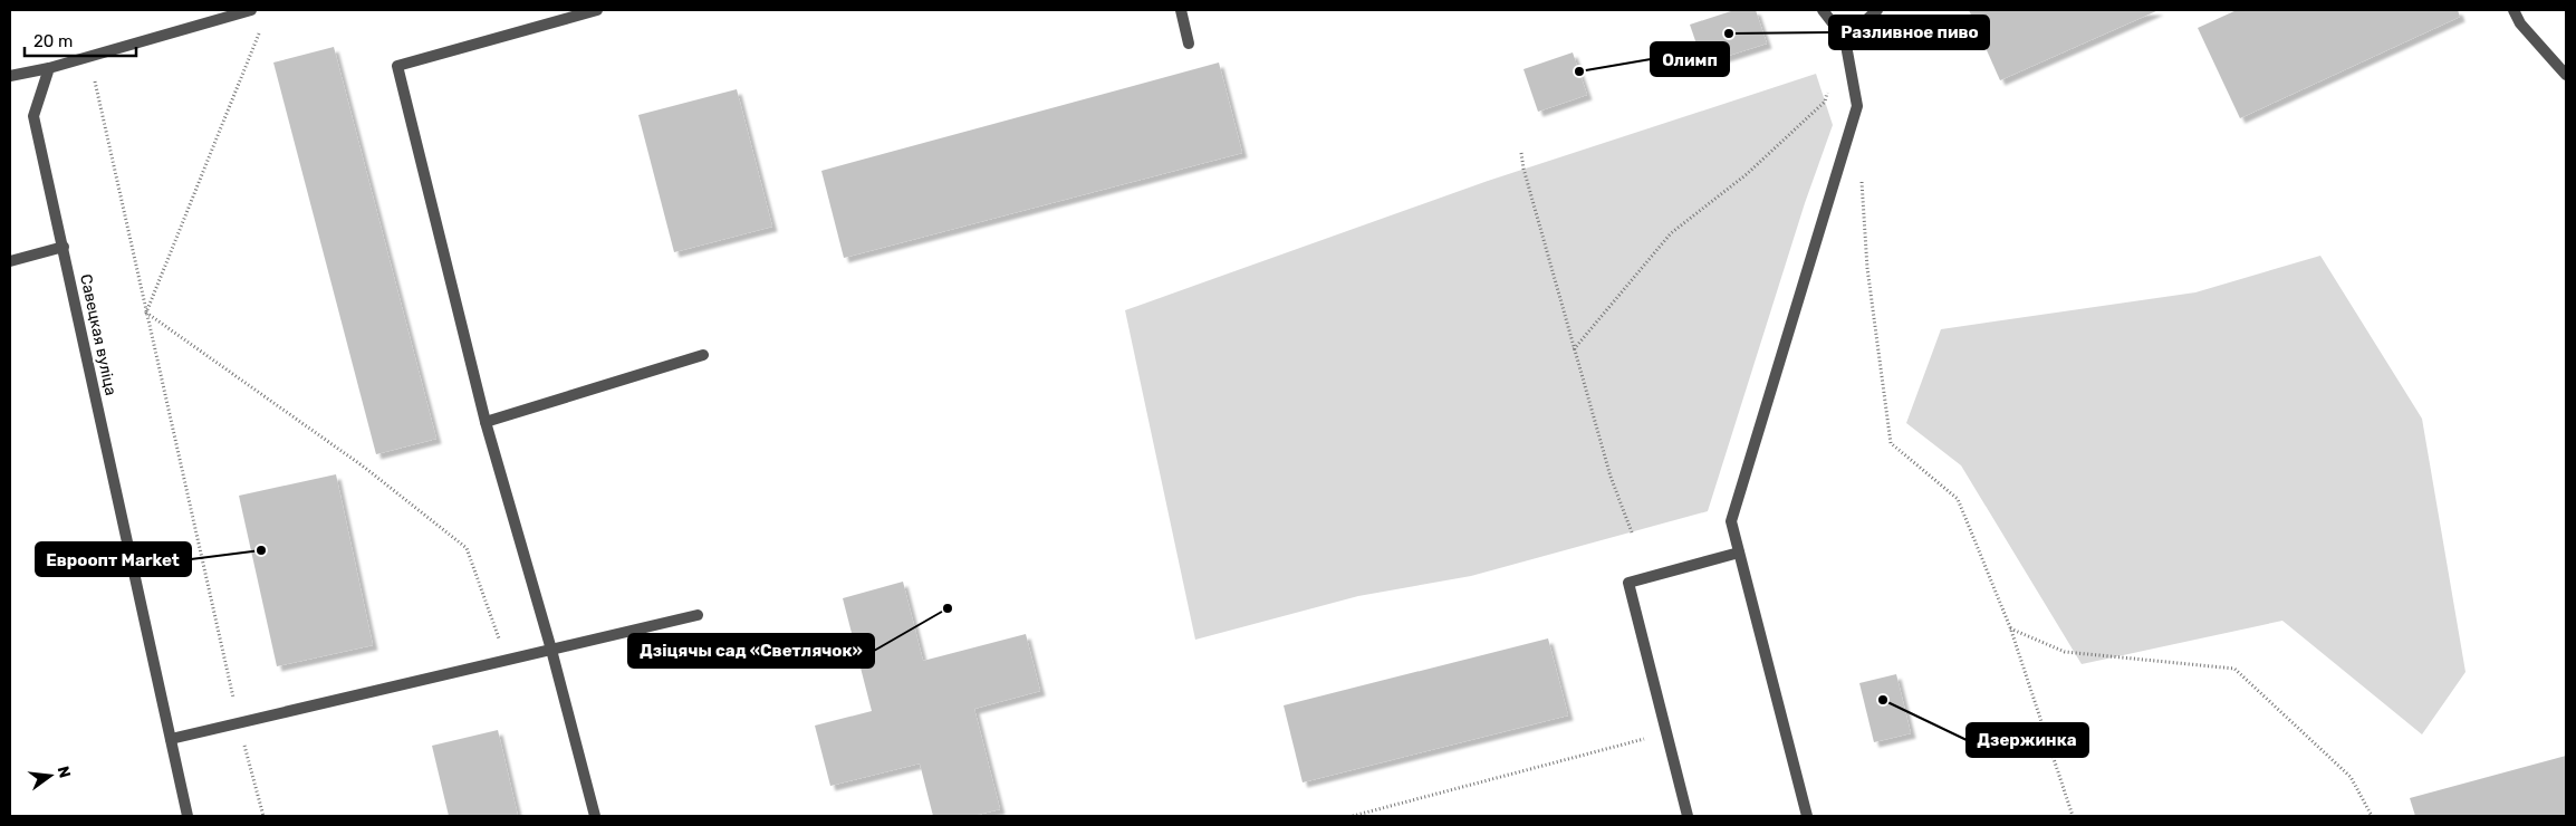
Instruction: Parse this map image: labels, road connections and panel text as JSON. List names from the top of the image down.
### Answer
{
  "streets": {
    "street": ["Савецкая вуліца"]
  },
  "places": [
    "Разливное пиво",
    "Олимп",
    "Евроопт Market",
    "Дзіцячы сад «Светлячок»",
    "Дзержинка"
  ],
  "scale_bar": "20 m",
  "north": "right"
}
